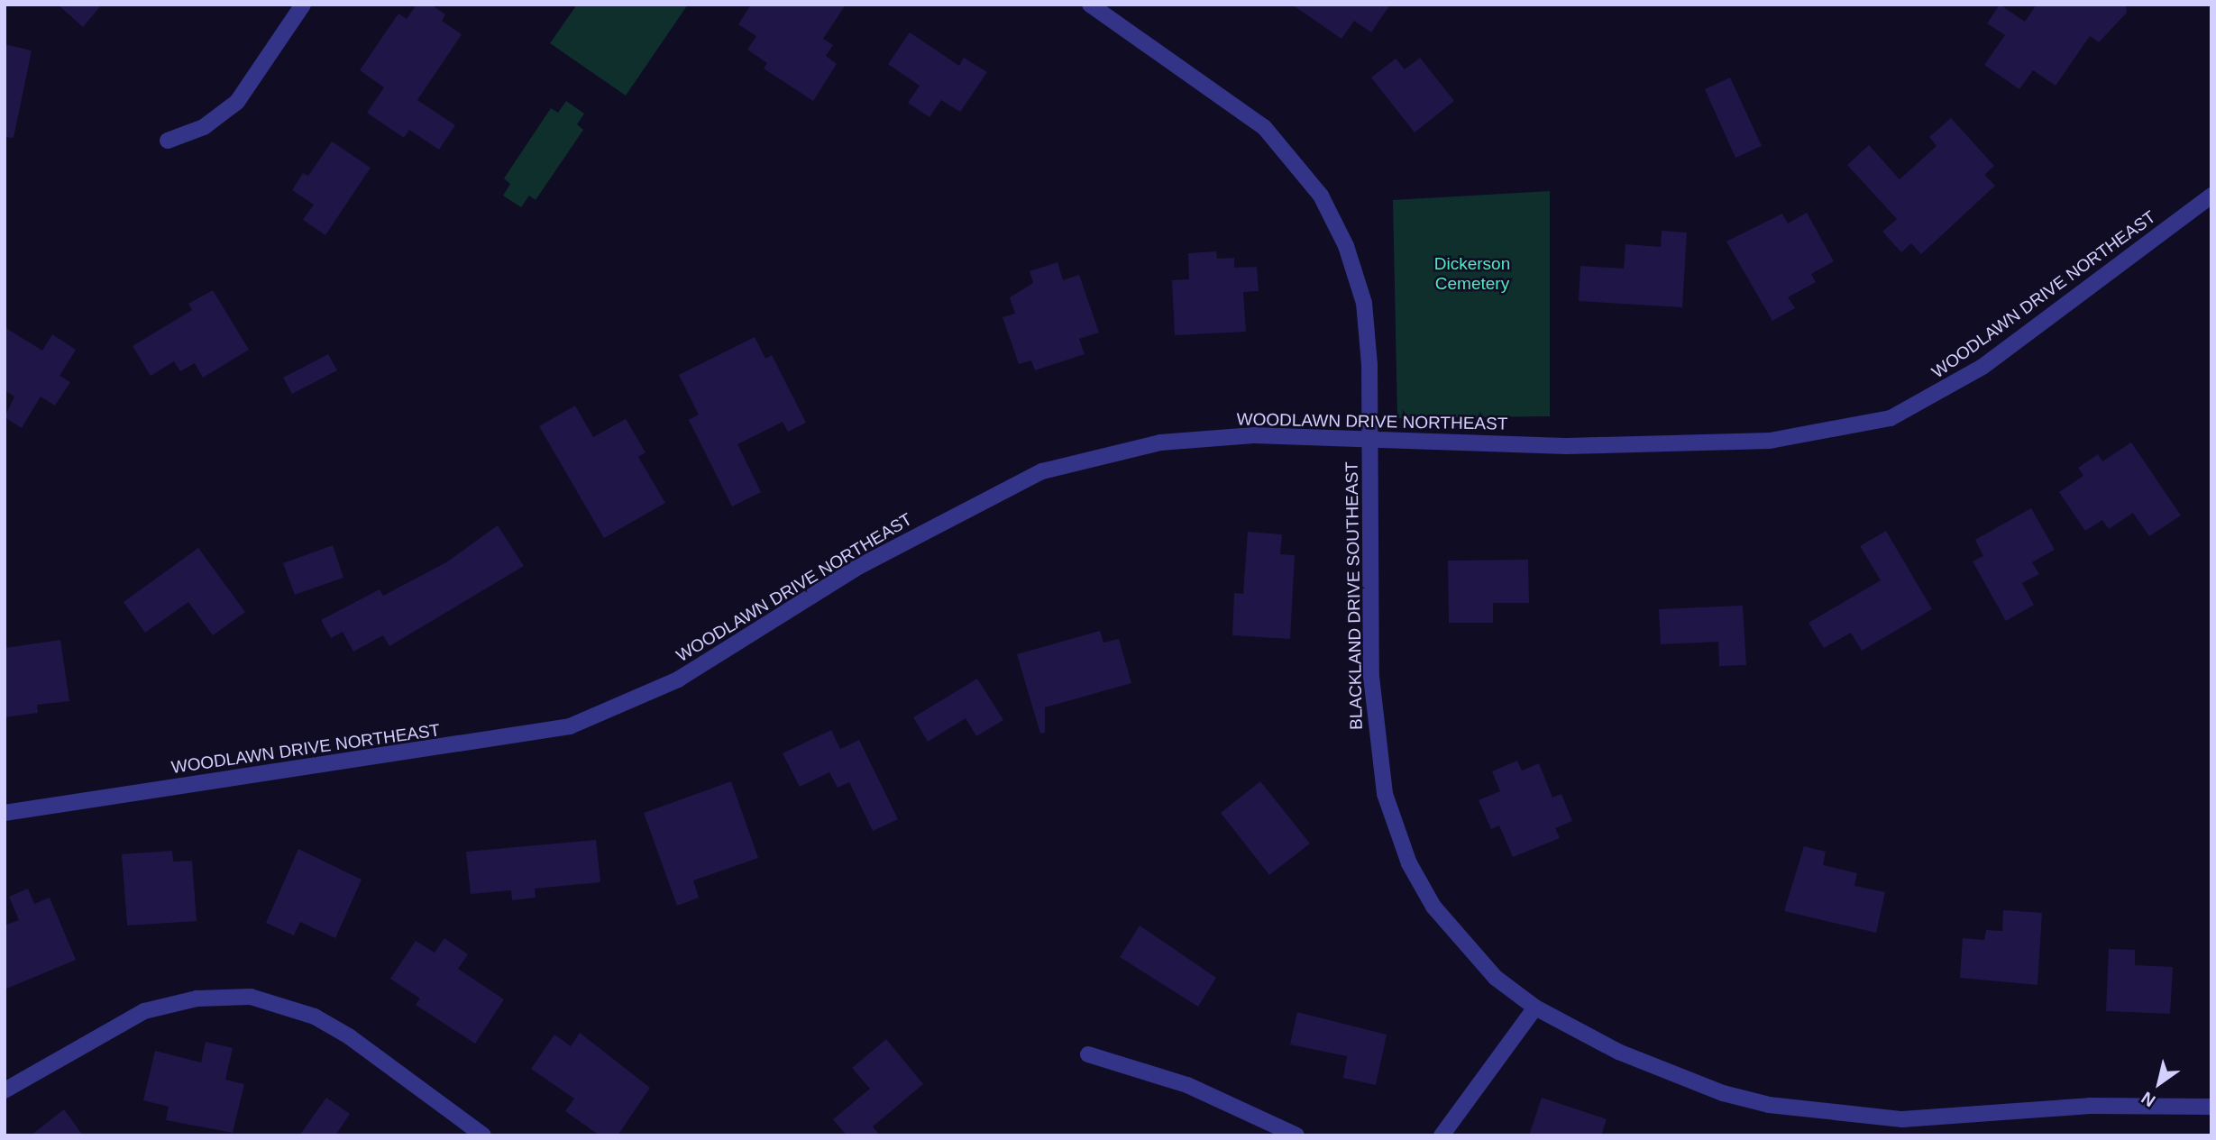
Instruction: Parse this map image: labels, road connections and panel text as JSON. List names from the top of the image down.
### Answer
{
  "streets": {
    "street": ["WOODLAWN DRIVE NORTHEAST", "BLACKLAND DRIVE SOUTHEAST"]
  },
  "crossings": [
    ["WOODLAWN DRIVE NORTHEAST", "BLACKLAND DRIVE SOUTHEAST"]
  ],
  "parks": ["Dickerson Cemetery"],
  "north": "bottom left"
}
